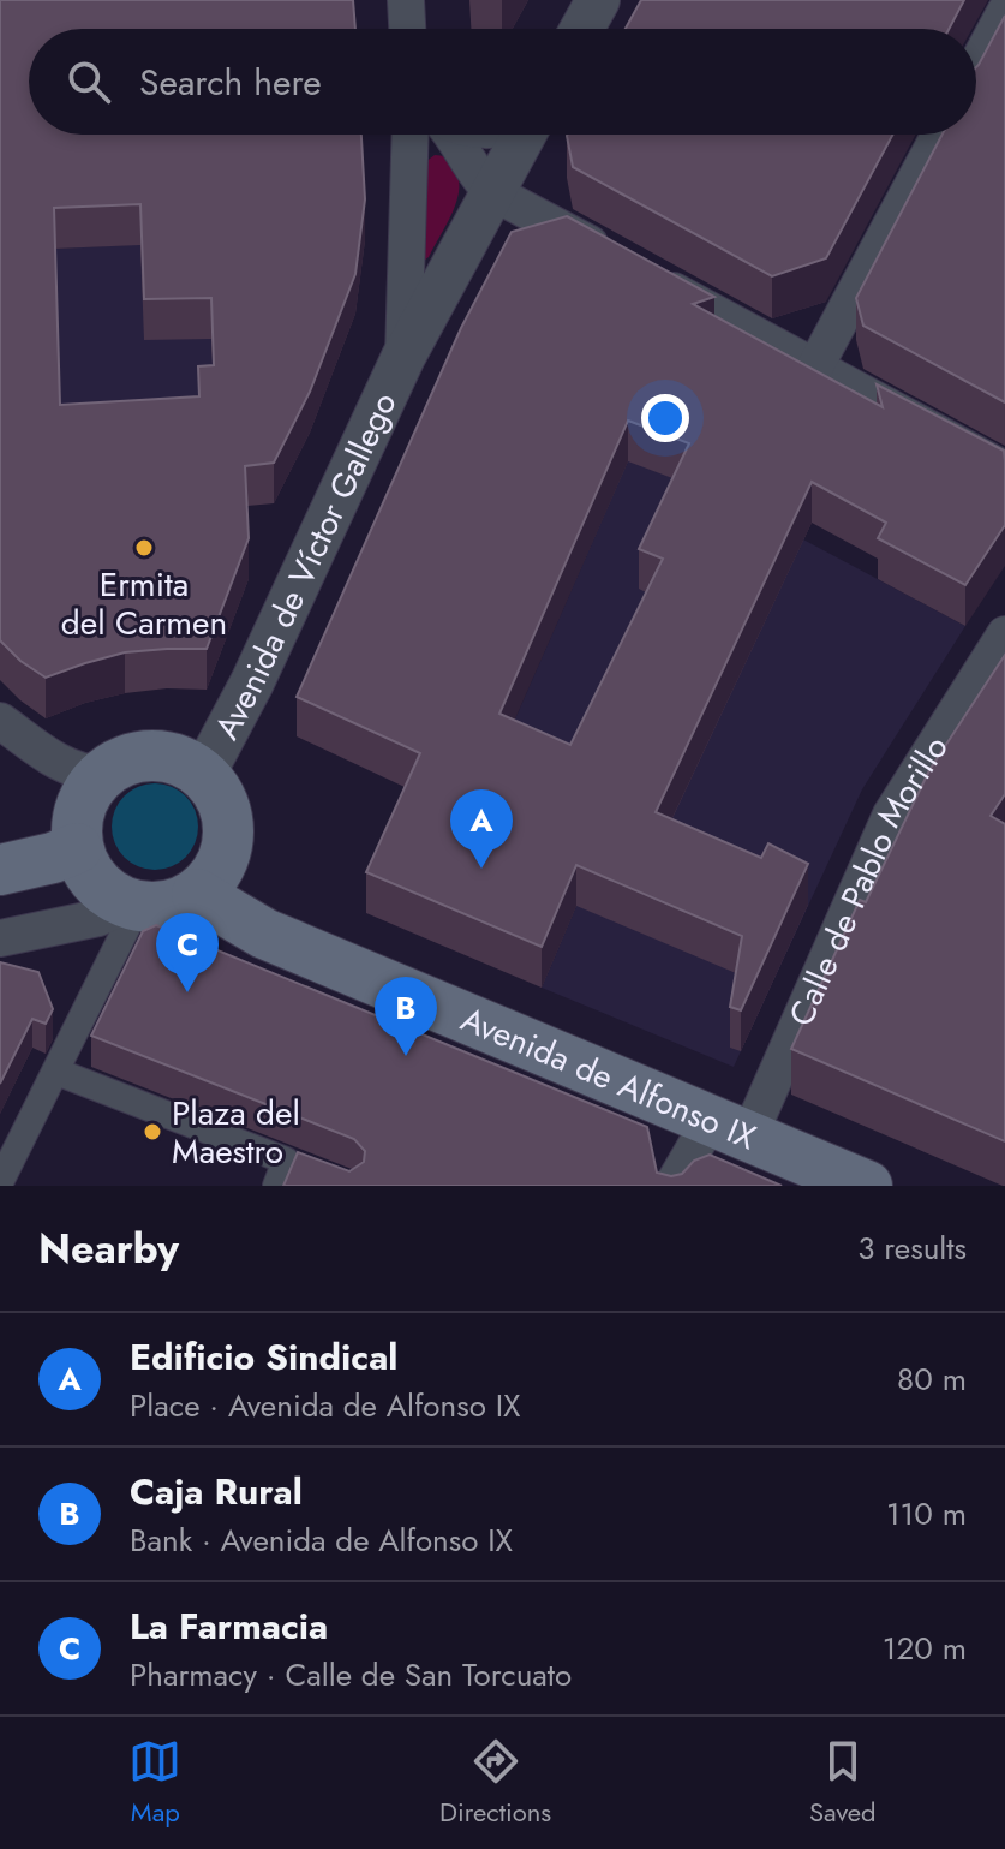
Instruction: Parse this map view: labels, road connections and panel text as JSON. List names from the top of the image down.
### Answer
{
  "streets": {
    "main road": ["Avenida de Alfonso IX"],
    "street": ["Avenida de Víctor Gallego", "Calle de Pablo Morillo"]
  },
  "crossings": [
    ["Avenida de Víctor Gallego", "Avenida de Alfonso IX"],
    ["Calle de Pablo Morillo", "Avenida de Alfonso IX"]
  ],
  "places": ["Ermita del Carmen", "Plaza del Maestro"],
  "page": {
    "search": "Search here",
    "pins": ["A", "C", "B"],
    "heading": ["Nearby", "3 results"],
    "list": [
      {
        "mark": "A",
        "name": "Edificio Sindical",
        "note": "Place · Avenida de Alfonso IX",
        "value": "80 m"
      },
      {
        "mark": "B",
        "name": "Caja Rural",
        "note": "Bank · Avenida de Alfonso IX",
        "value": "110 m"
      },
      {
        "mark": "C",
        "name": "La Farmacia",
        "note": "Pharmacy · Calle de San Torcuato",
        "value": "120 m"
      }
    ],
    "nav": ["Map", "Directions", "Saved"]
  }
}
